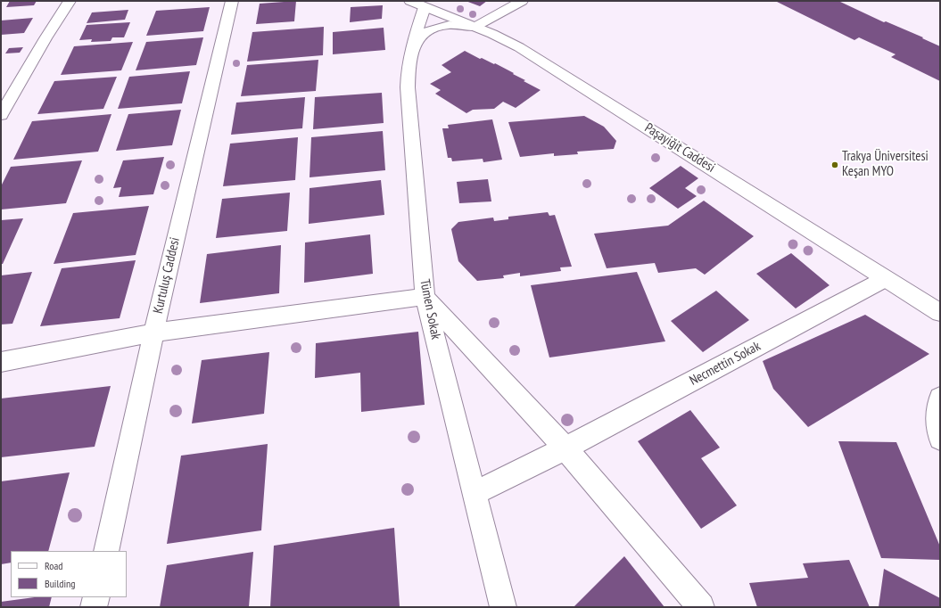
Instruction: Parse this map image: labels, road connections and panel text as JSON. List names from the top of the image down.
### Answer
{
  "streets": {
    "street": [
      "Paşayiğit Caddesi",
      "Kurtuluş Caddesi",
      "Tümen Sokak",
      "Necmettin Sokak"
    ]
  },
  "crossings": [
    ["Paşayiğit Caddesi", "Tümen Sokak"],
    ["Paşayiğit Caddesi", "Necmettin Sokak"],
    ["Tümen Sokak", "Necmettin Sokak"]
  ],
  "places": ["Trakya Üniversitesi Keşan MYO"],
  "legend": ["Road", "Building"]
}
